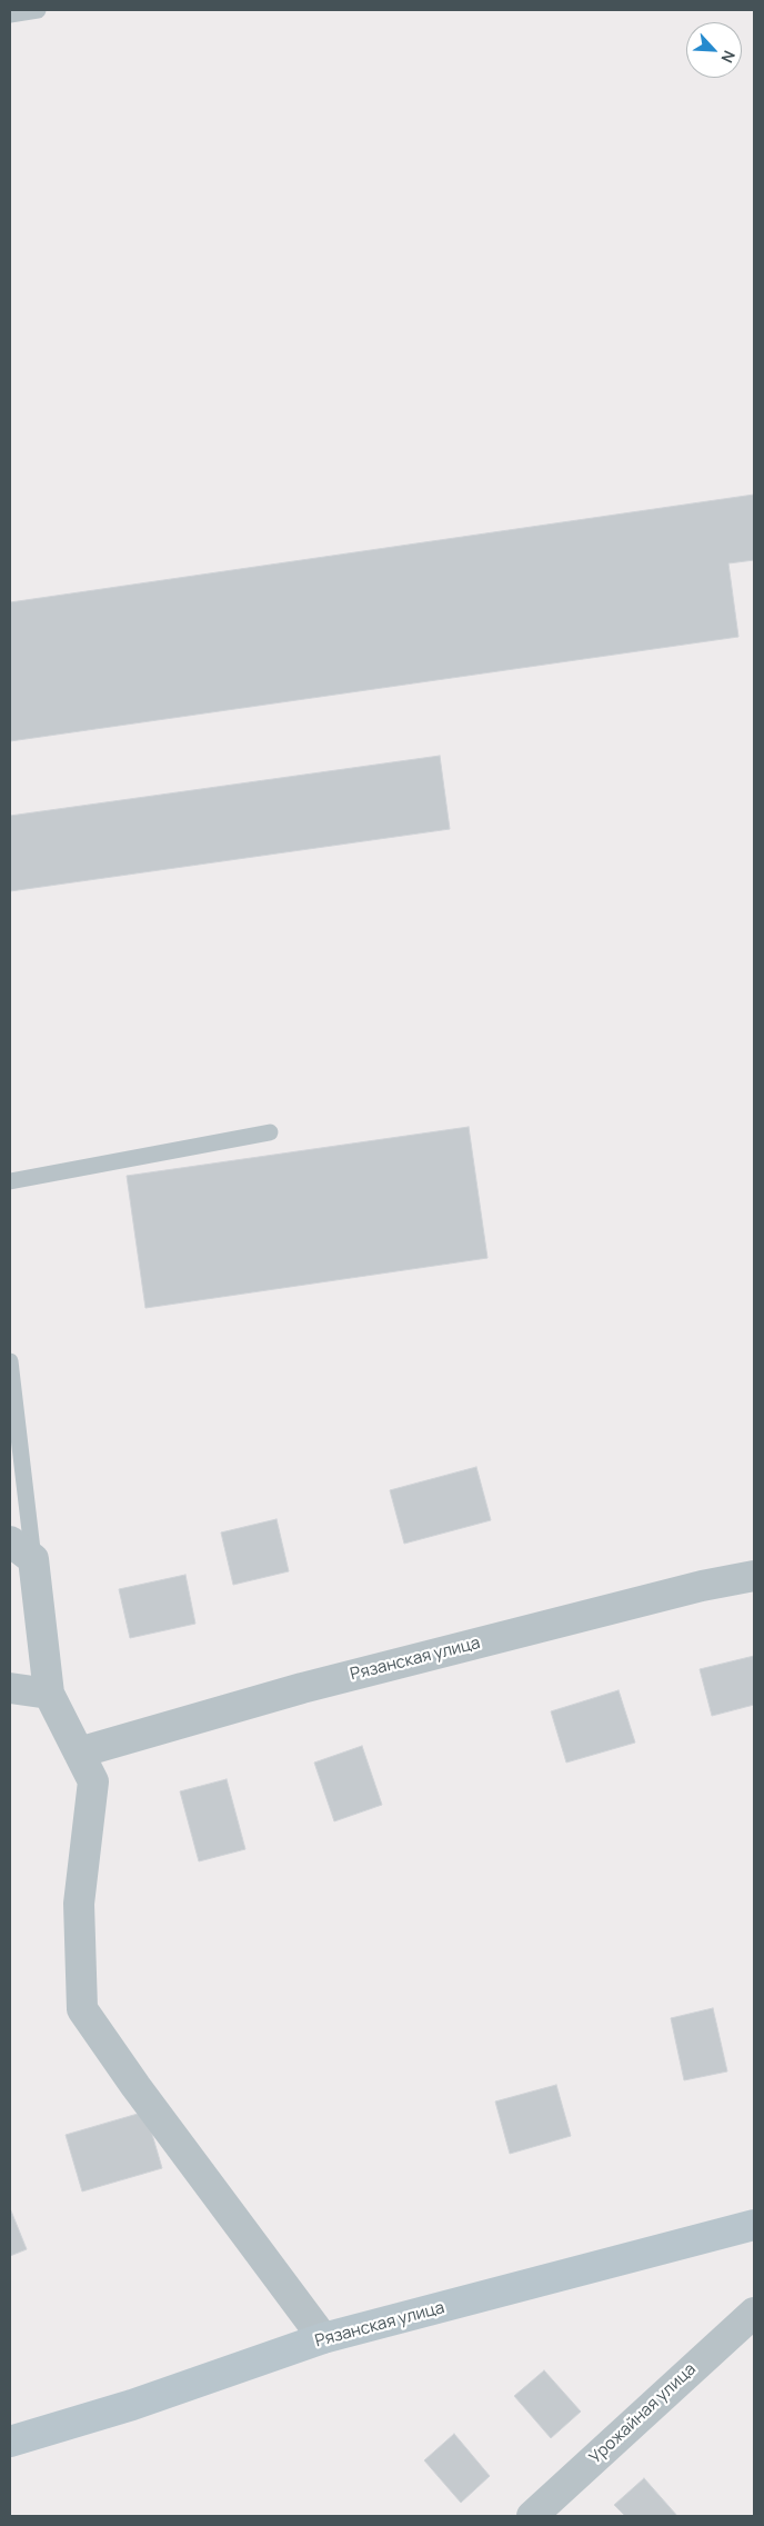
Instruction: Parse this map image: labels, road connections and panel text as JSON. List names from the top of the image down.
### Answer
{
  "streets": {
    "main road": ["Рязанская улица"],
    "street": ["Урожайная улица"]
  },
  "north": "bottom right"
}
